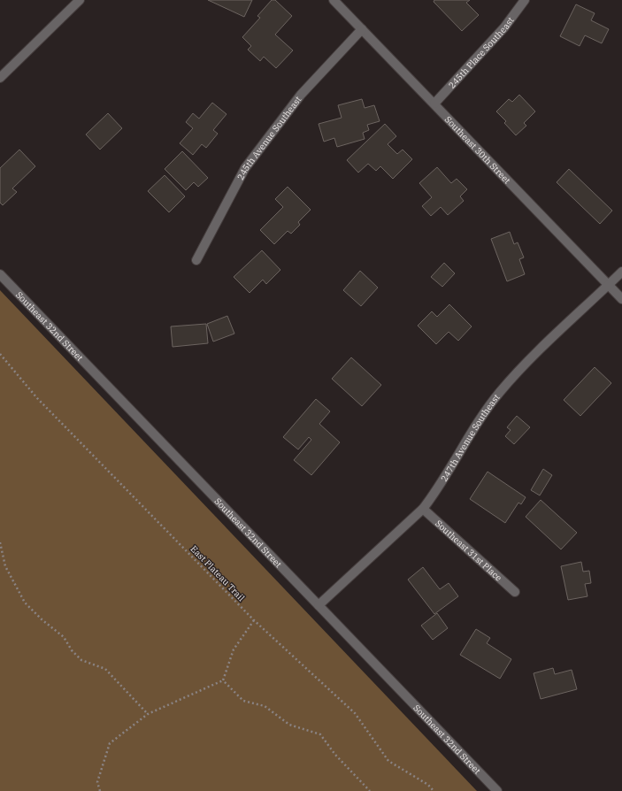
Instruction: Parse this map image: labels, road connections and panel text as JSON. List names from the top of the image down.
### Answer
{
  "streets": {
    "street": [
      "245th Place Southeast",
      "245th Avenue Southeast",
      "Southeast 30th Street",
      "Southeast 32nd Street",
      "247th Avenue Southeast",
      "Southeast 31st Place"
    ],
    "path": ["East Plateau Trail"]
  },
  "crossings": [
    ["245th Place Southeast", "Southeast 30th Street"],
    ["245th Avenue Southeast", "Southeast 30th Street"],
    ["Southeast 30th Street", "247th Avenue Southeast"],
    ["Southeast 32nd Street", "247th Avenue Southeast"],
    ["247th Avenue Southeast", "Southeast 31st Place"]
  ]
}
